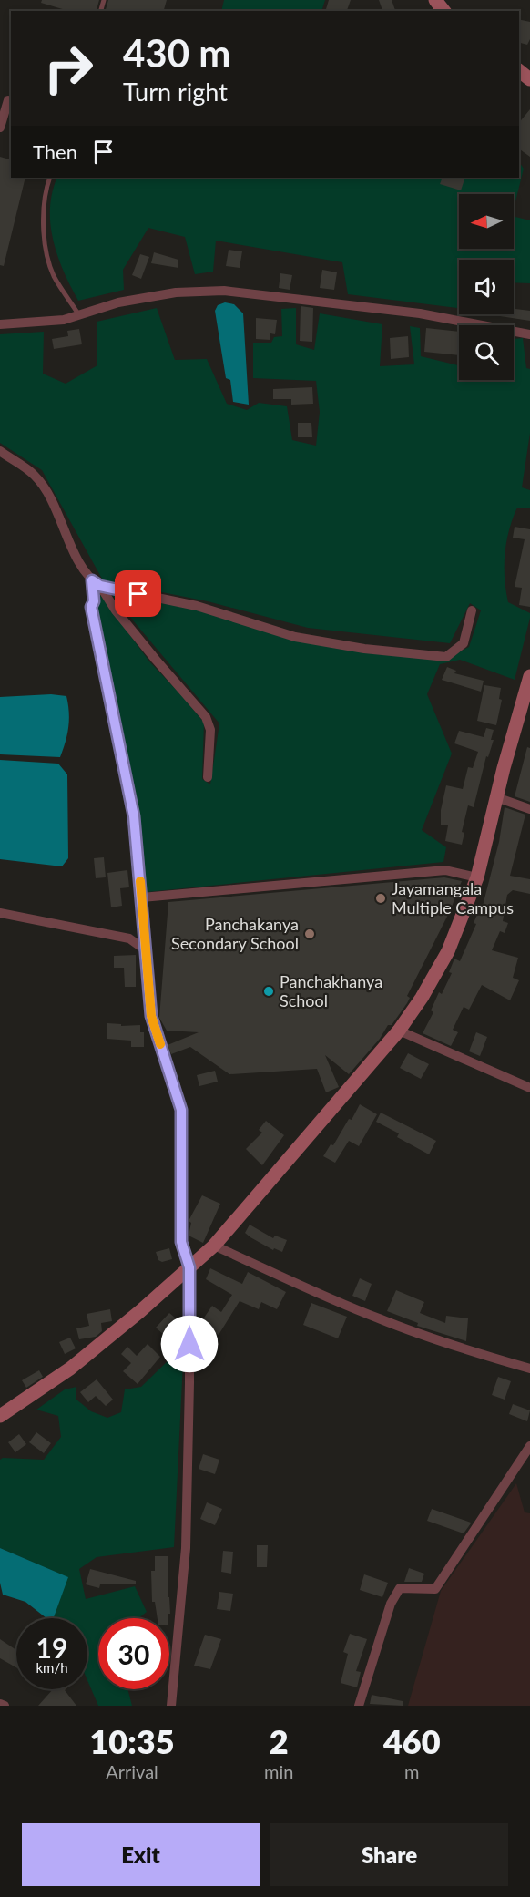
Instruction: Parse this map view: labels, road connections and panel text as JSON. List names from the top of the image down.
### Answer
{
  "places": ["Jayamangala Multiple Campus", "Panchakanya Secondary School", "Panchakhanya School"],
  "north": "left",
  "page": {
    "turn": ["430 m", "Turn right"],
    "then": "Then",
    "speed": "19 km/h",
    "limit": "30",
    "eta": [
      "10:35",
      "Arrival",
      "2",
      "min",
      "460",
      "m"
    ],
    "buttons": ["Exit", "Share"]
  }
}
